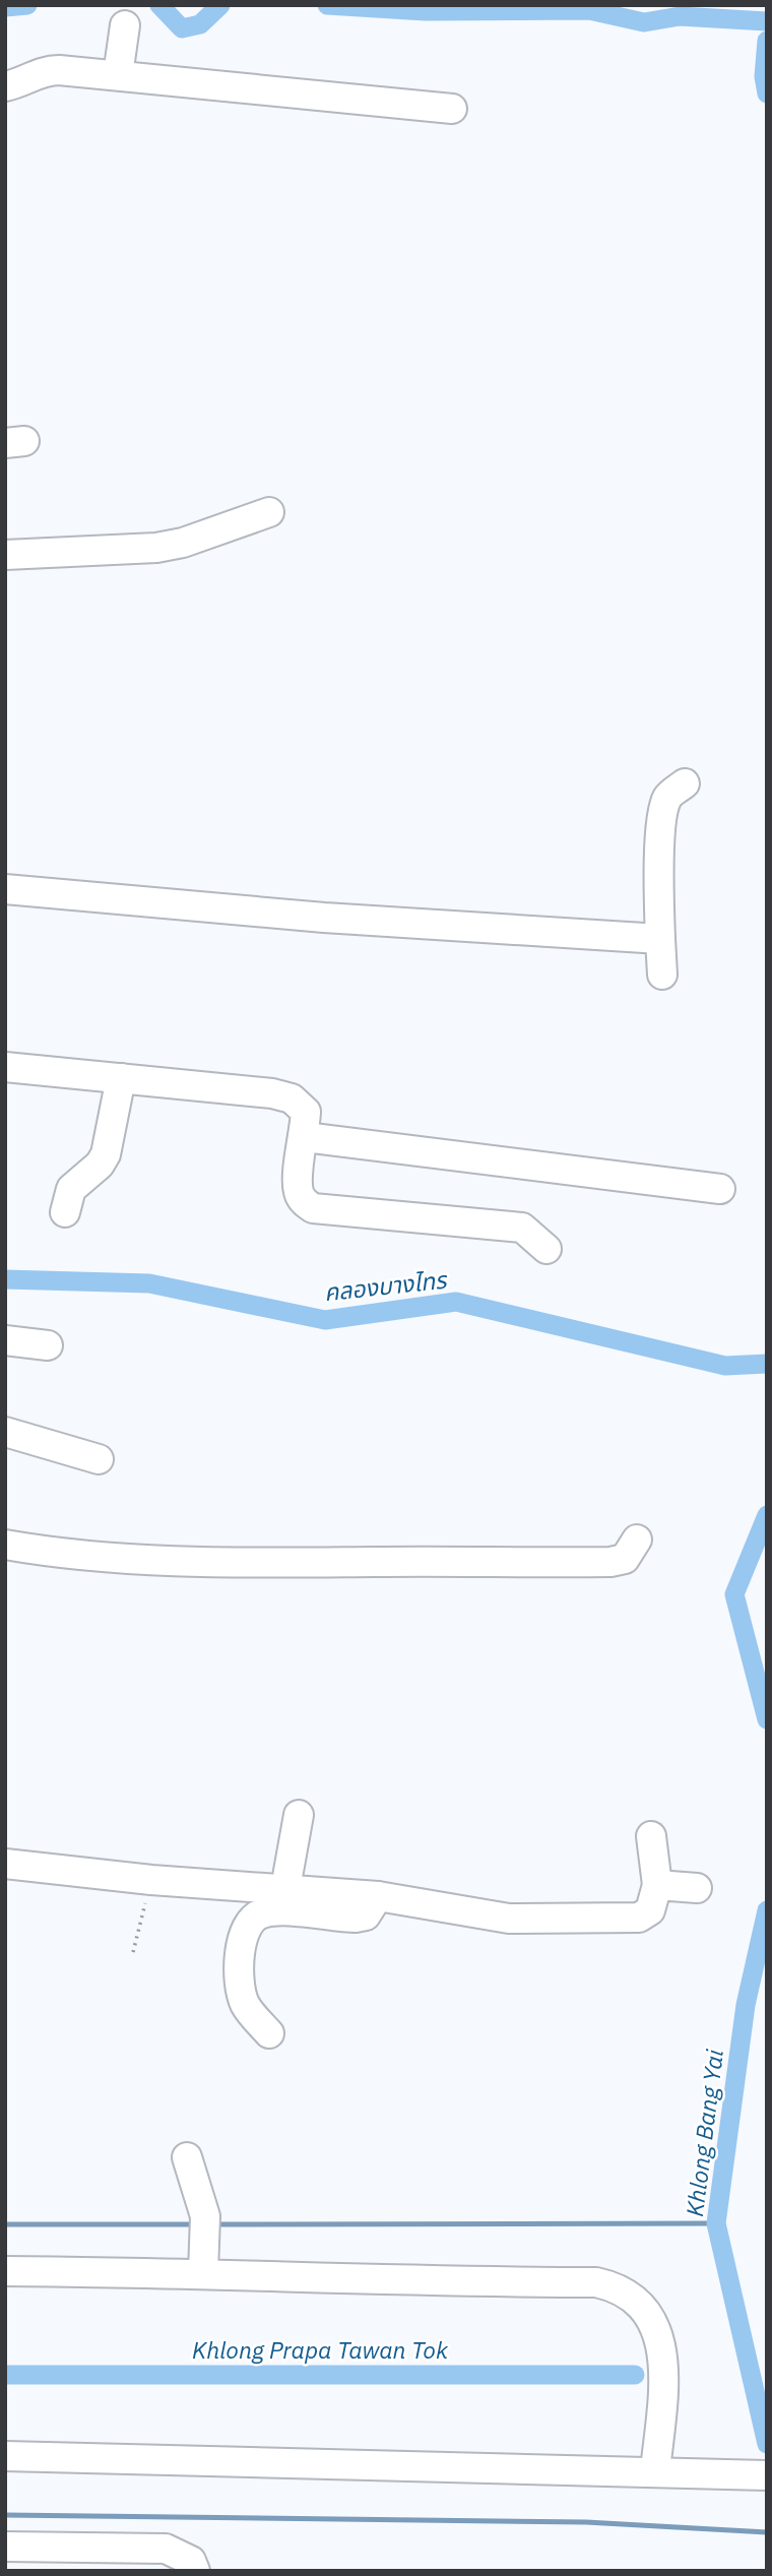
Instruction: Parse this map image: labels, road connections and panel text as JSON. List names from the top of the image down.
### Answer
{
  "water": ["คลองบางไทร", "Khlong Bang Yai", "Khlong Prapa Tawan Tok"]
}
